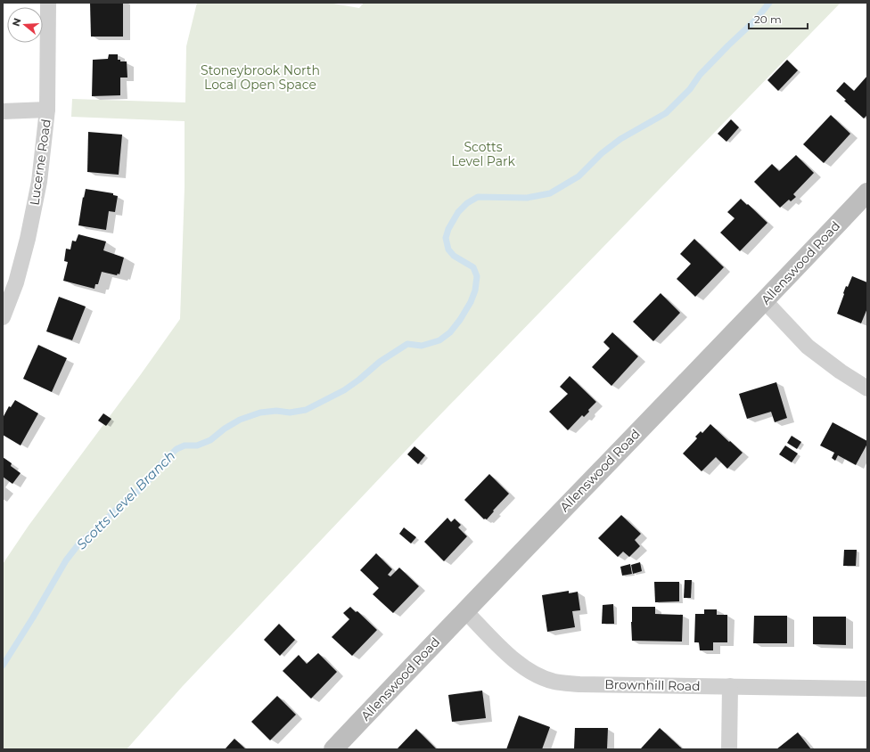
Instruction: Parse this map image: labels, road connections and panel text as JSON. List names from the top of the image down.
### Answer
{
  "streets": {
    "street": ["Lucerne Road", "Allenswood Road", "Brownhill Road"]
  },
  "crossings": [
    ["Allenswood Road", "Brownhill Road"]
  ],
  "water": ["Scotts Level Branch"],
  "parks": ["Stoneybrook North Local Open Space", "Scotts Level Park"],
  "scale_bar": "20 m",
  "north": "left"
}
